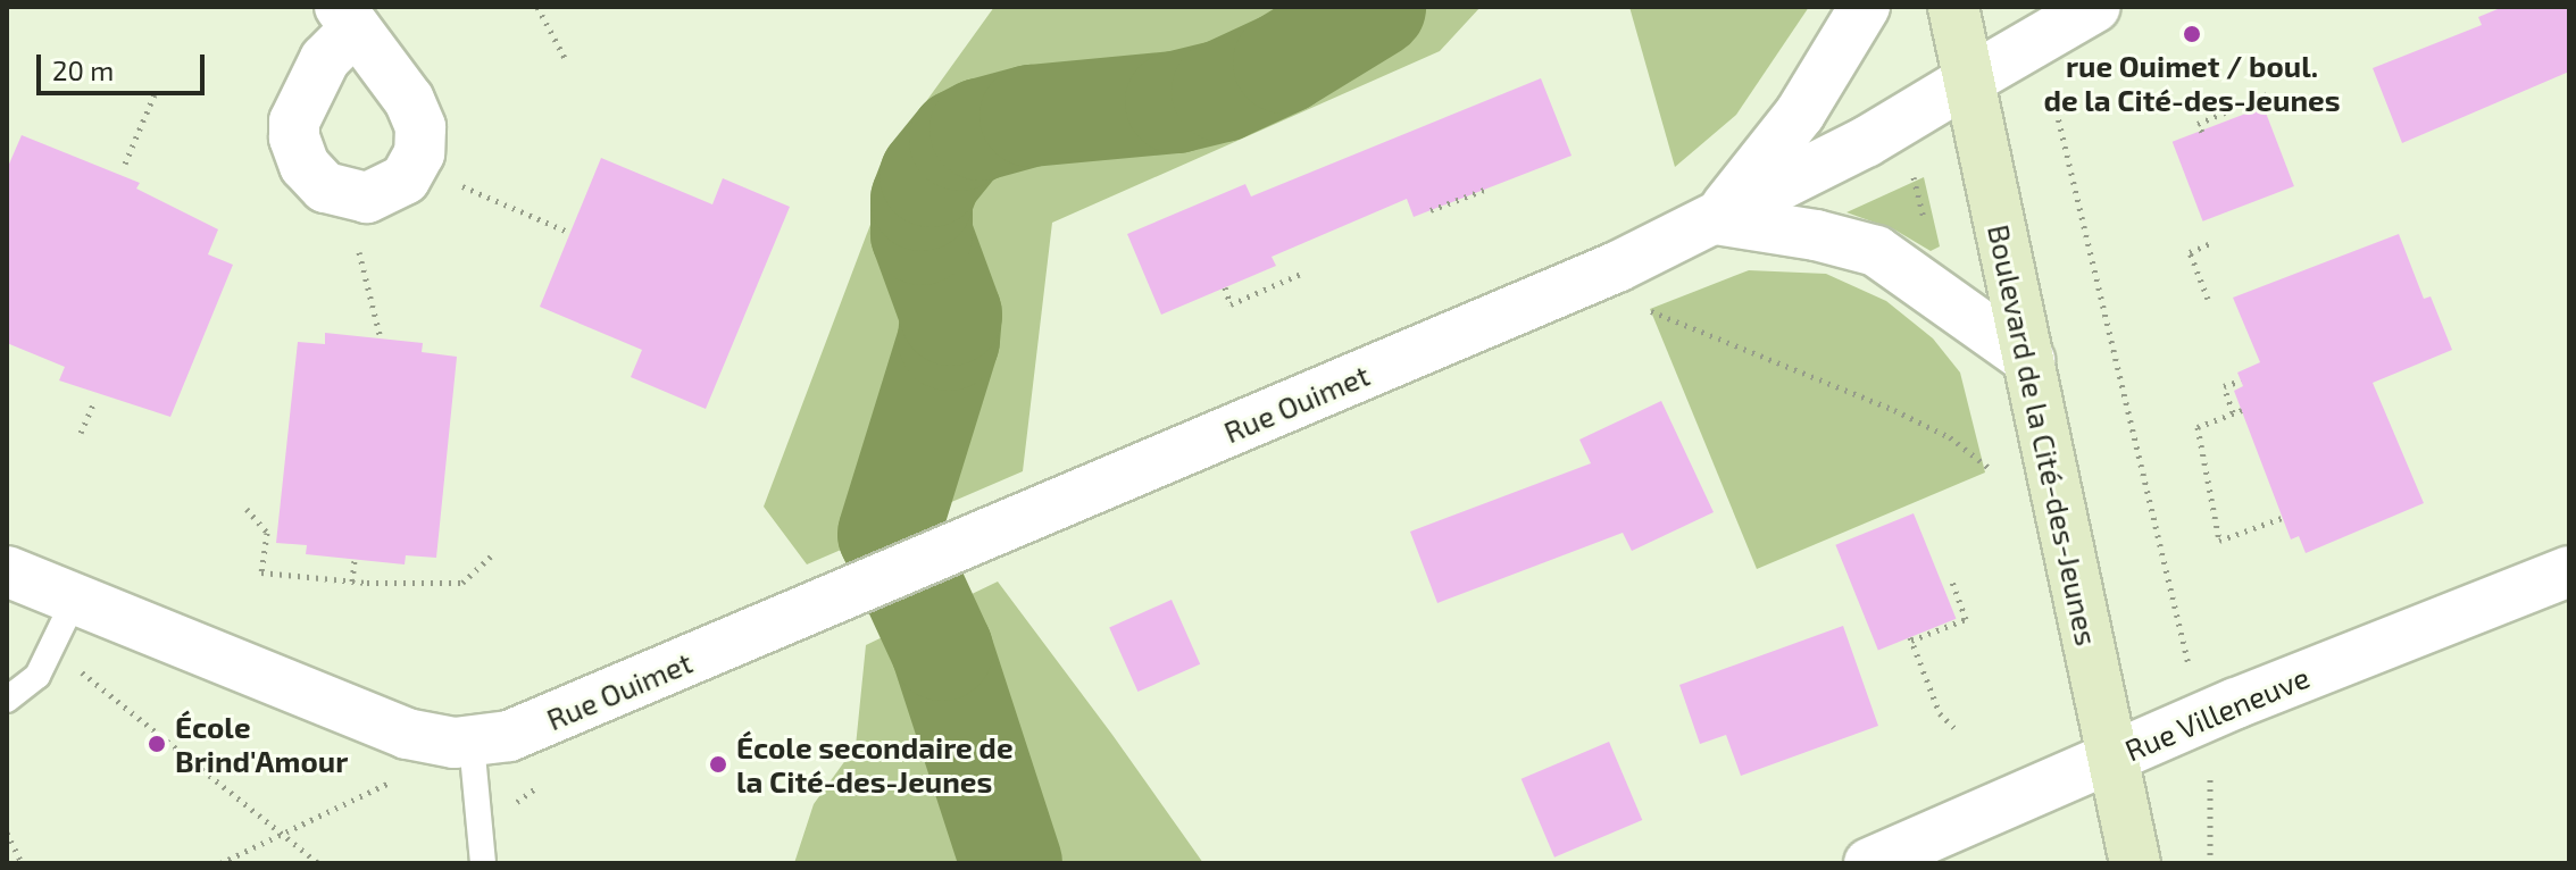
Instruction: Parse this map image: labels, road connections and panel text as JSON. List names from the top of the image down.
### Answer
{
  "streets": {
    "main road": ["Boulevard de la Cité-des-Jeunes"],
    "street": ["Rue Ouimet", "Rue Villeneuve"]
  },
  "crossings": [
    ["Rue Ouimet", "Boulevard de la Cité-des-Jeunes"],
    ["Boulevard de la Cité-des-Jeunes", "Rue Villeneuve"]
  ],
  "places": ["rue Ouimet / boul. de la Cité-des-Jeunes", "École Brind'Amour", "École secondaire de la Cité-des-Jeunes"],
  "scale_bar": "20 m"
}
